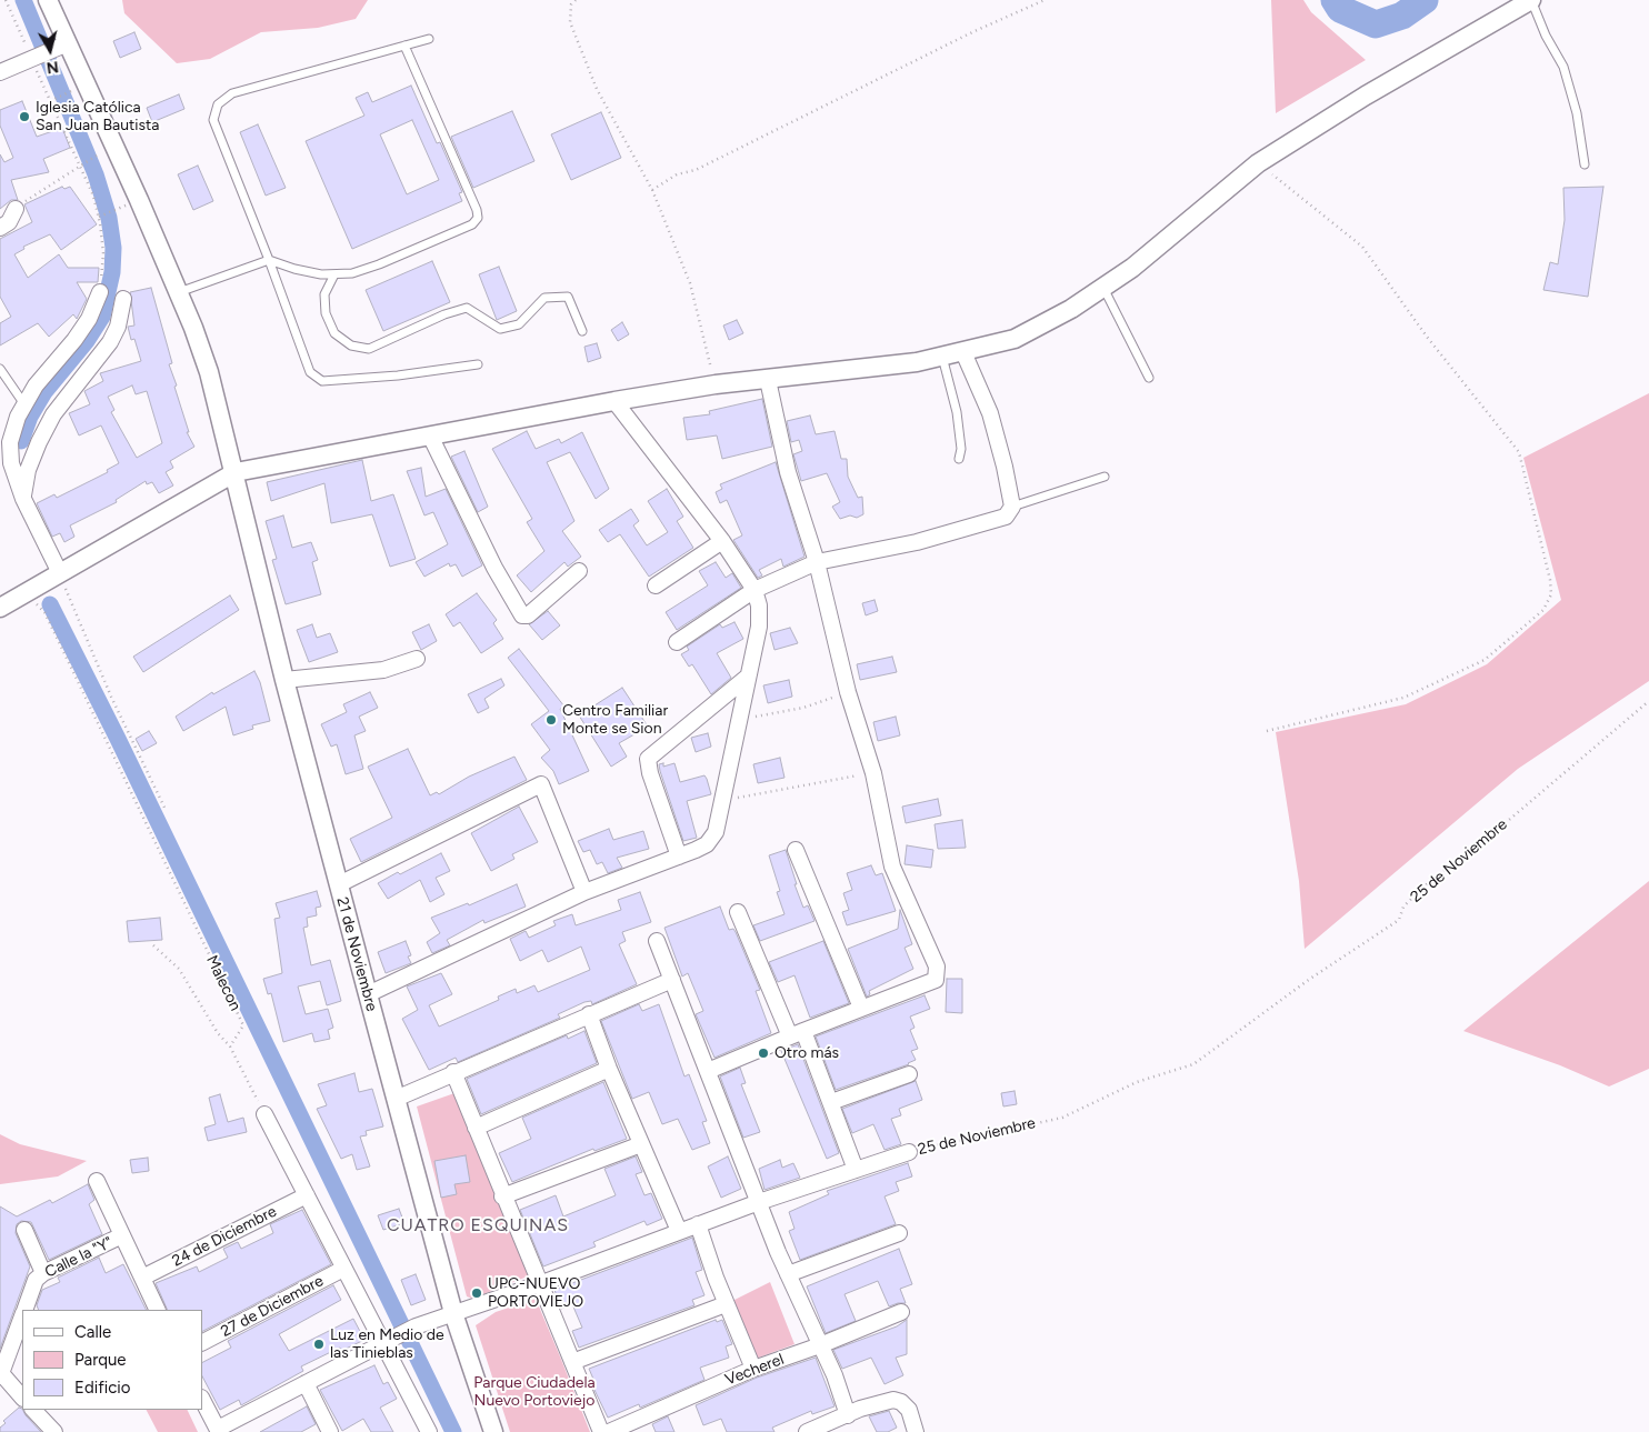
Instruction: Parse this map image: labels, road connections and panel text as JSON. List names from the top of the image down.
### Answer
{
  "streets": {
    "street": [
      "25 de Noviembre",
      "21 de Noviembre",
      "24 de Diciembre",
      "Calle la \"Y\"",
      "27 de Diciembre",
      "Vecherel"
    ],
    "path": ["Malecon"]
  },
  "crossings": [
    ["25 de Noviembre", "21 de Noviembre"]
  ],
  "districts": ["CUATRO ESQUINAS"],
  "parks": ["Parque Ciudadela Nuevo Portoviejo"],
  "places": [
    "Iglesia Católica San Juan Bautista",
    "Centro Familiar Monte se Sion",
    "Otro más",
    "UPC-NUEVO PORTOVIEJO",
    "Luz en Medio de las Tinieblas"
  ],
  "legend": ["Calle", "Parque", "Edificio"],
  "north": "bottom"
}
